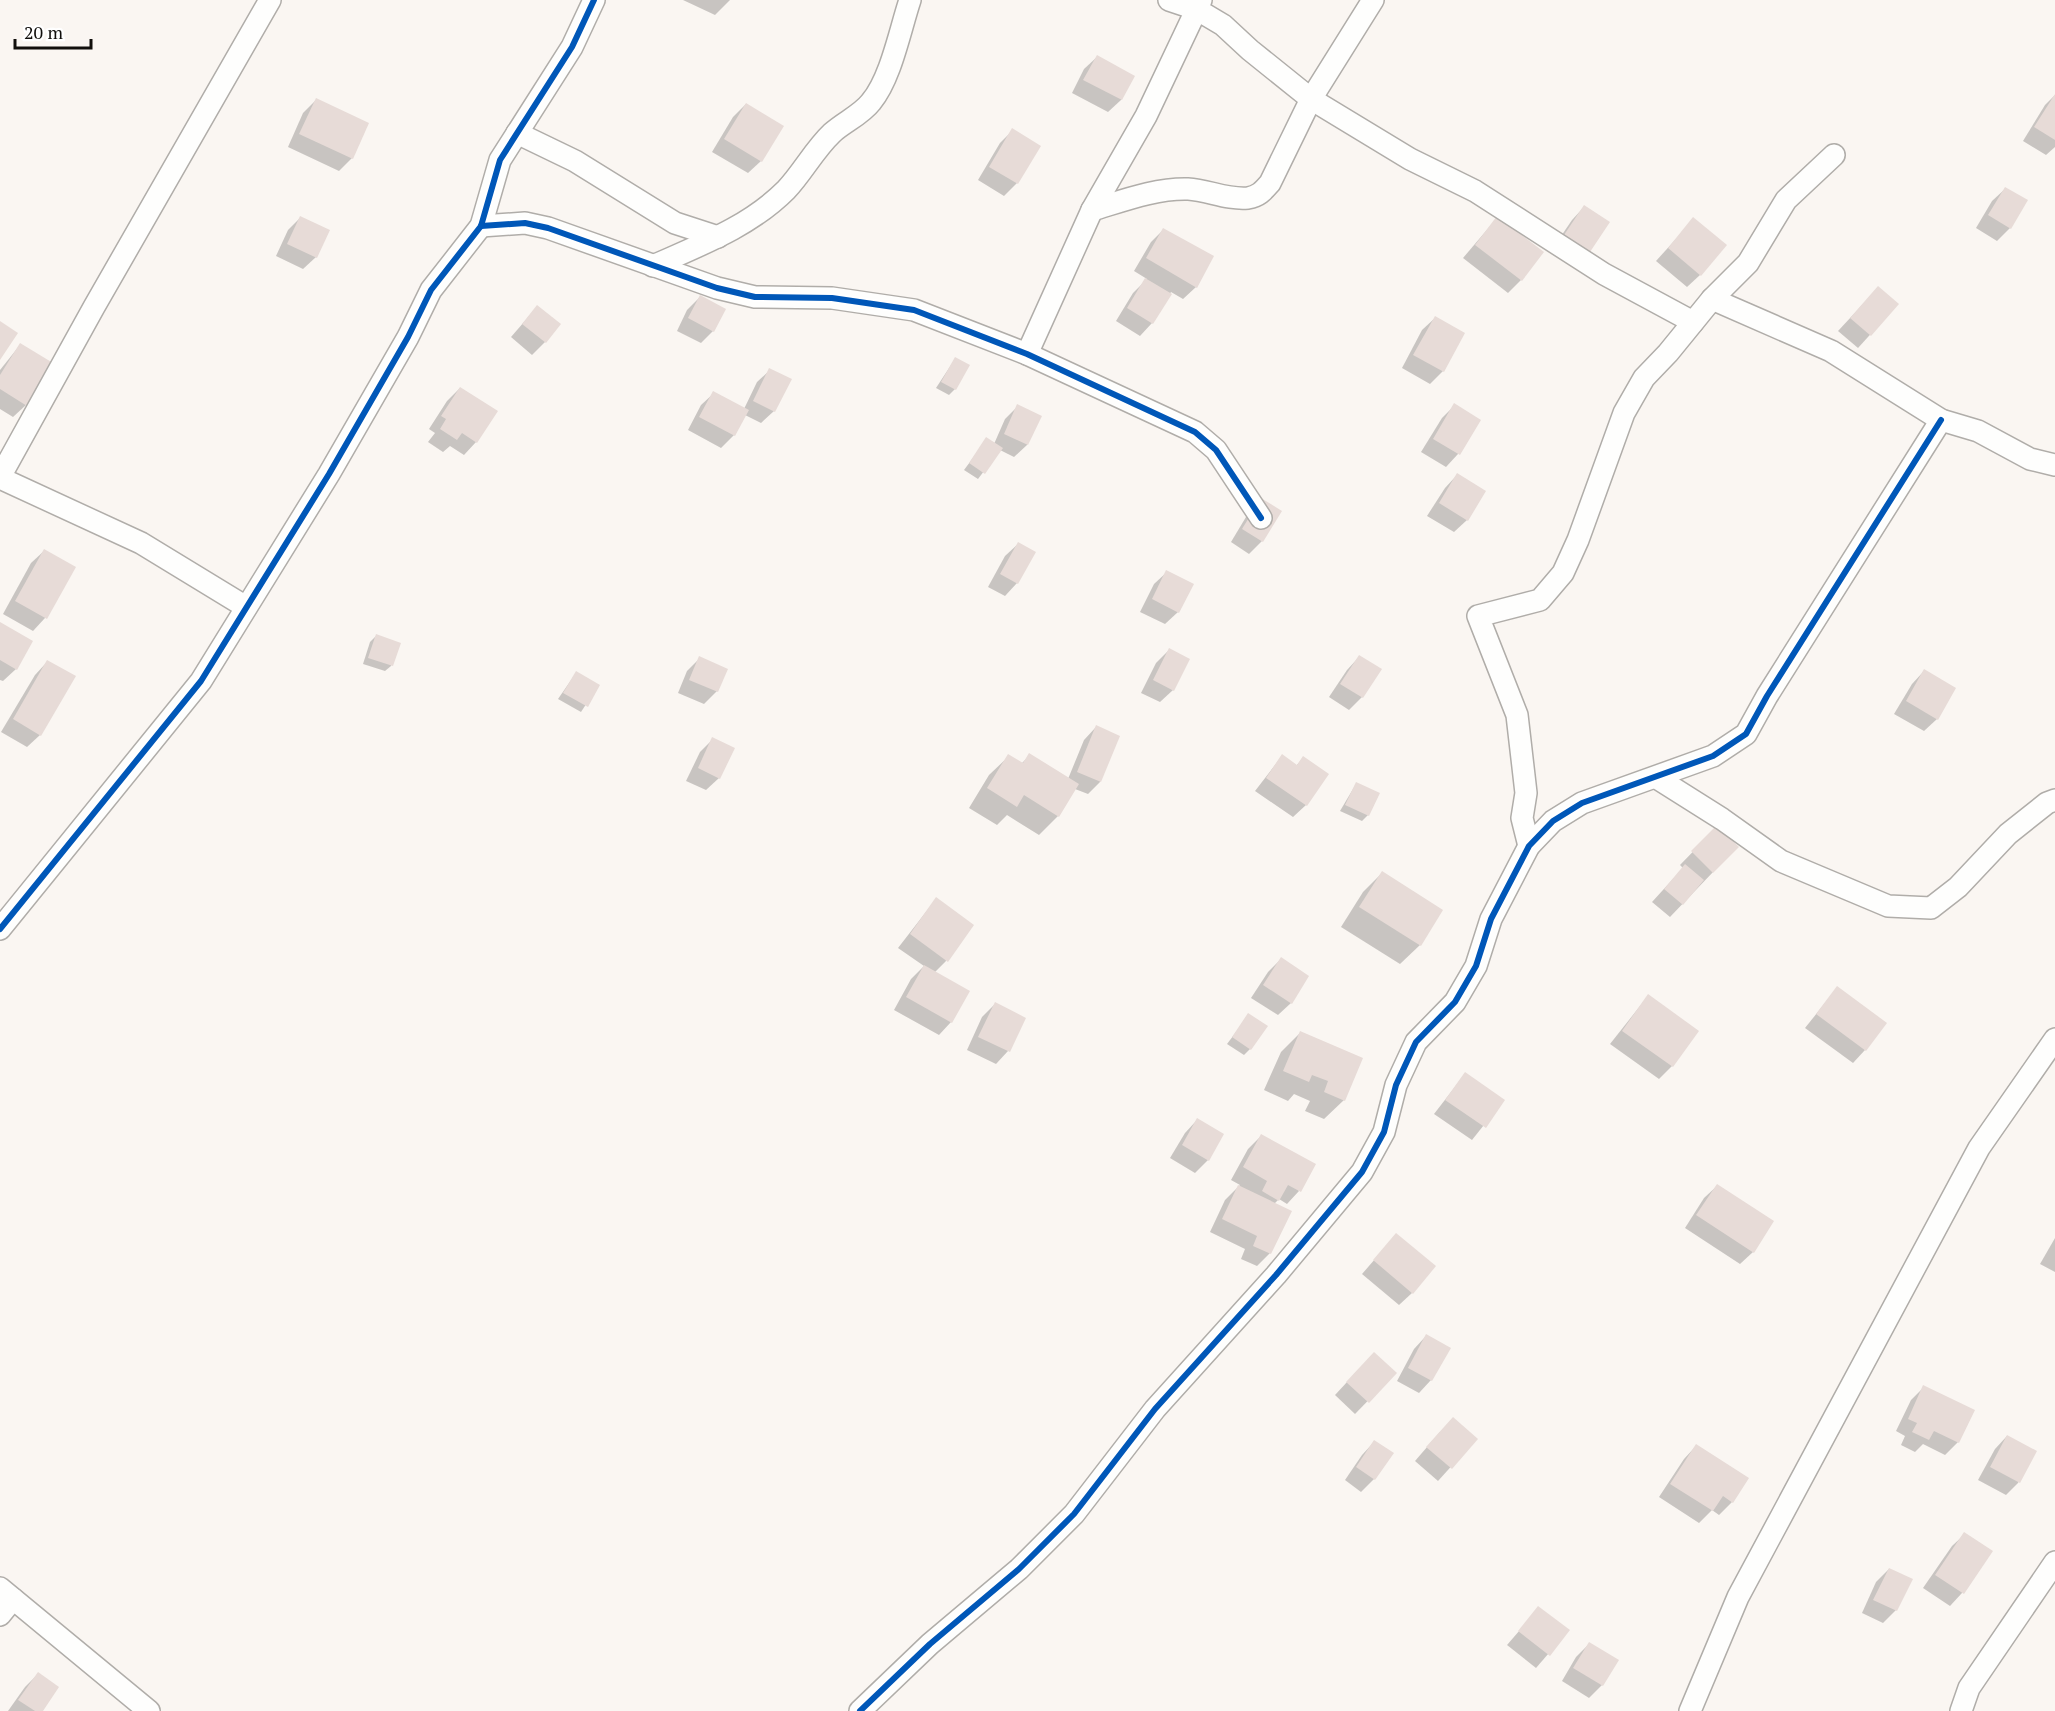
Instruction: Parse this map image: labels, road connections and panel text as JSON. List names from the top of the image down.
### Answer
{
  "scale_bar": "20 m"
}
